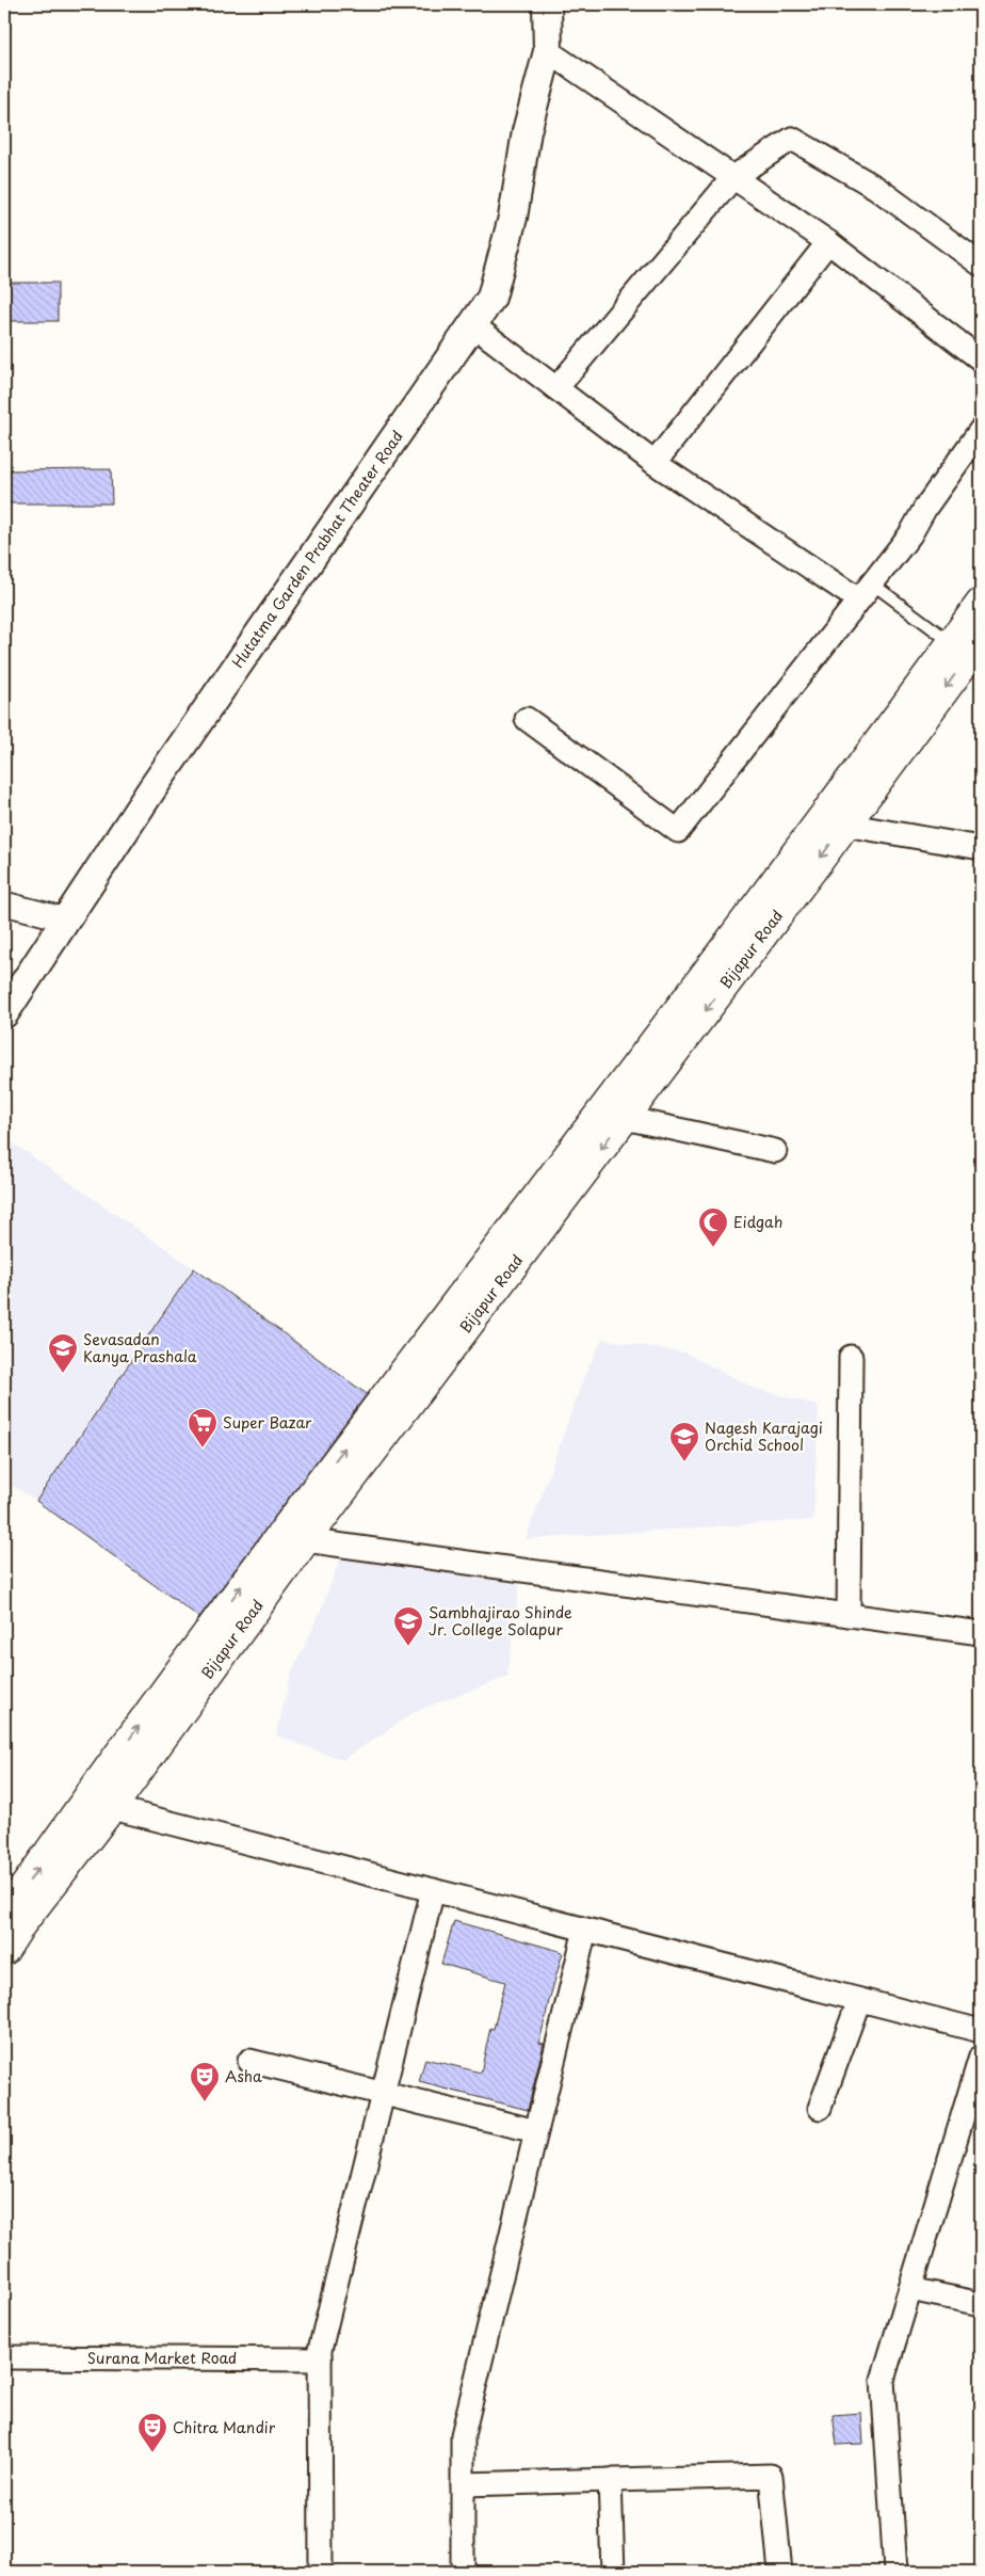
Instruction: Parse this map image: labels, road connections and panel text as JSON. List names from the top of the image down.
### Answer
{
  "streets": {
    "main road": ["Bijapur Road"],
    "street": ["Hutatma Garden Prabhat Theater Road", "Surana Market Road"]
  },
  "places": {
    "mosque": ["Eidgah"],
    "school or university": ["Sevasadan Kanya Prashala", "Nagesh Karajagi Orchid School", "Sambhajirao Shinde Jr. College Solapur"],
    "supermarket": ["Super Bazar"],
    "theatre": ["Asha", "Chitra Mandir"]
  }
}
